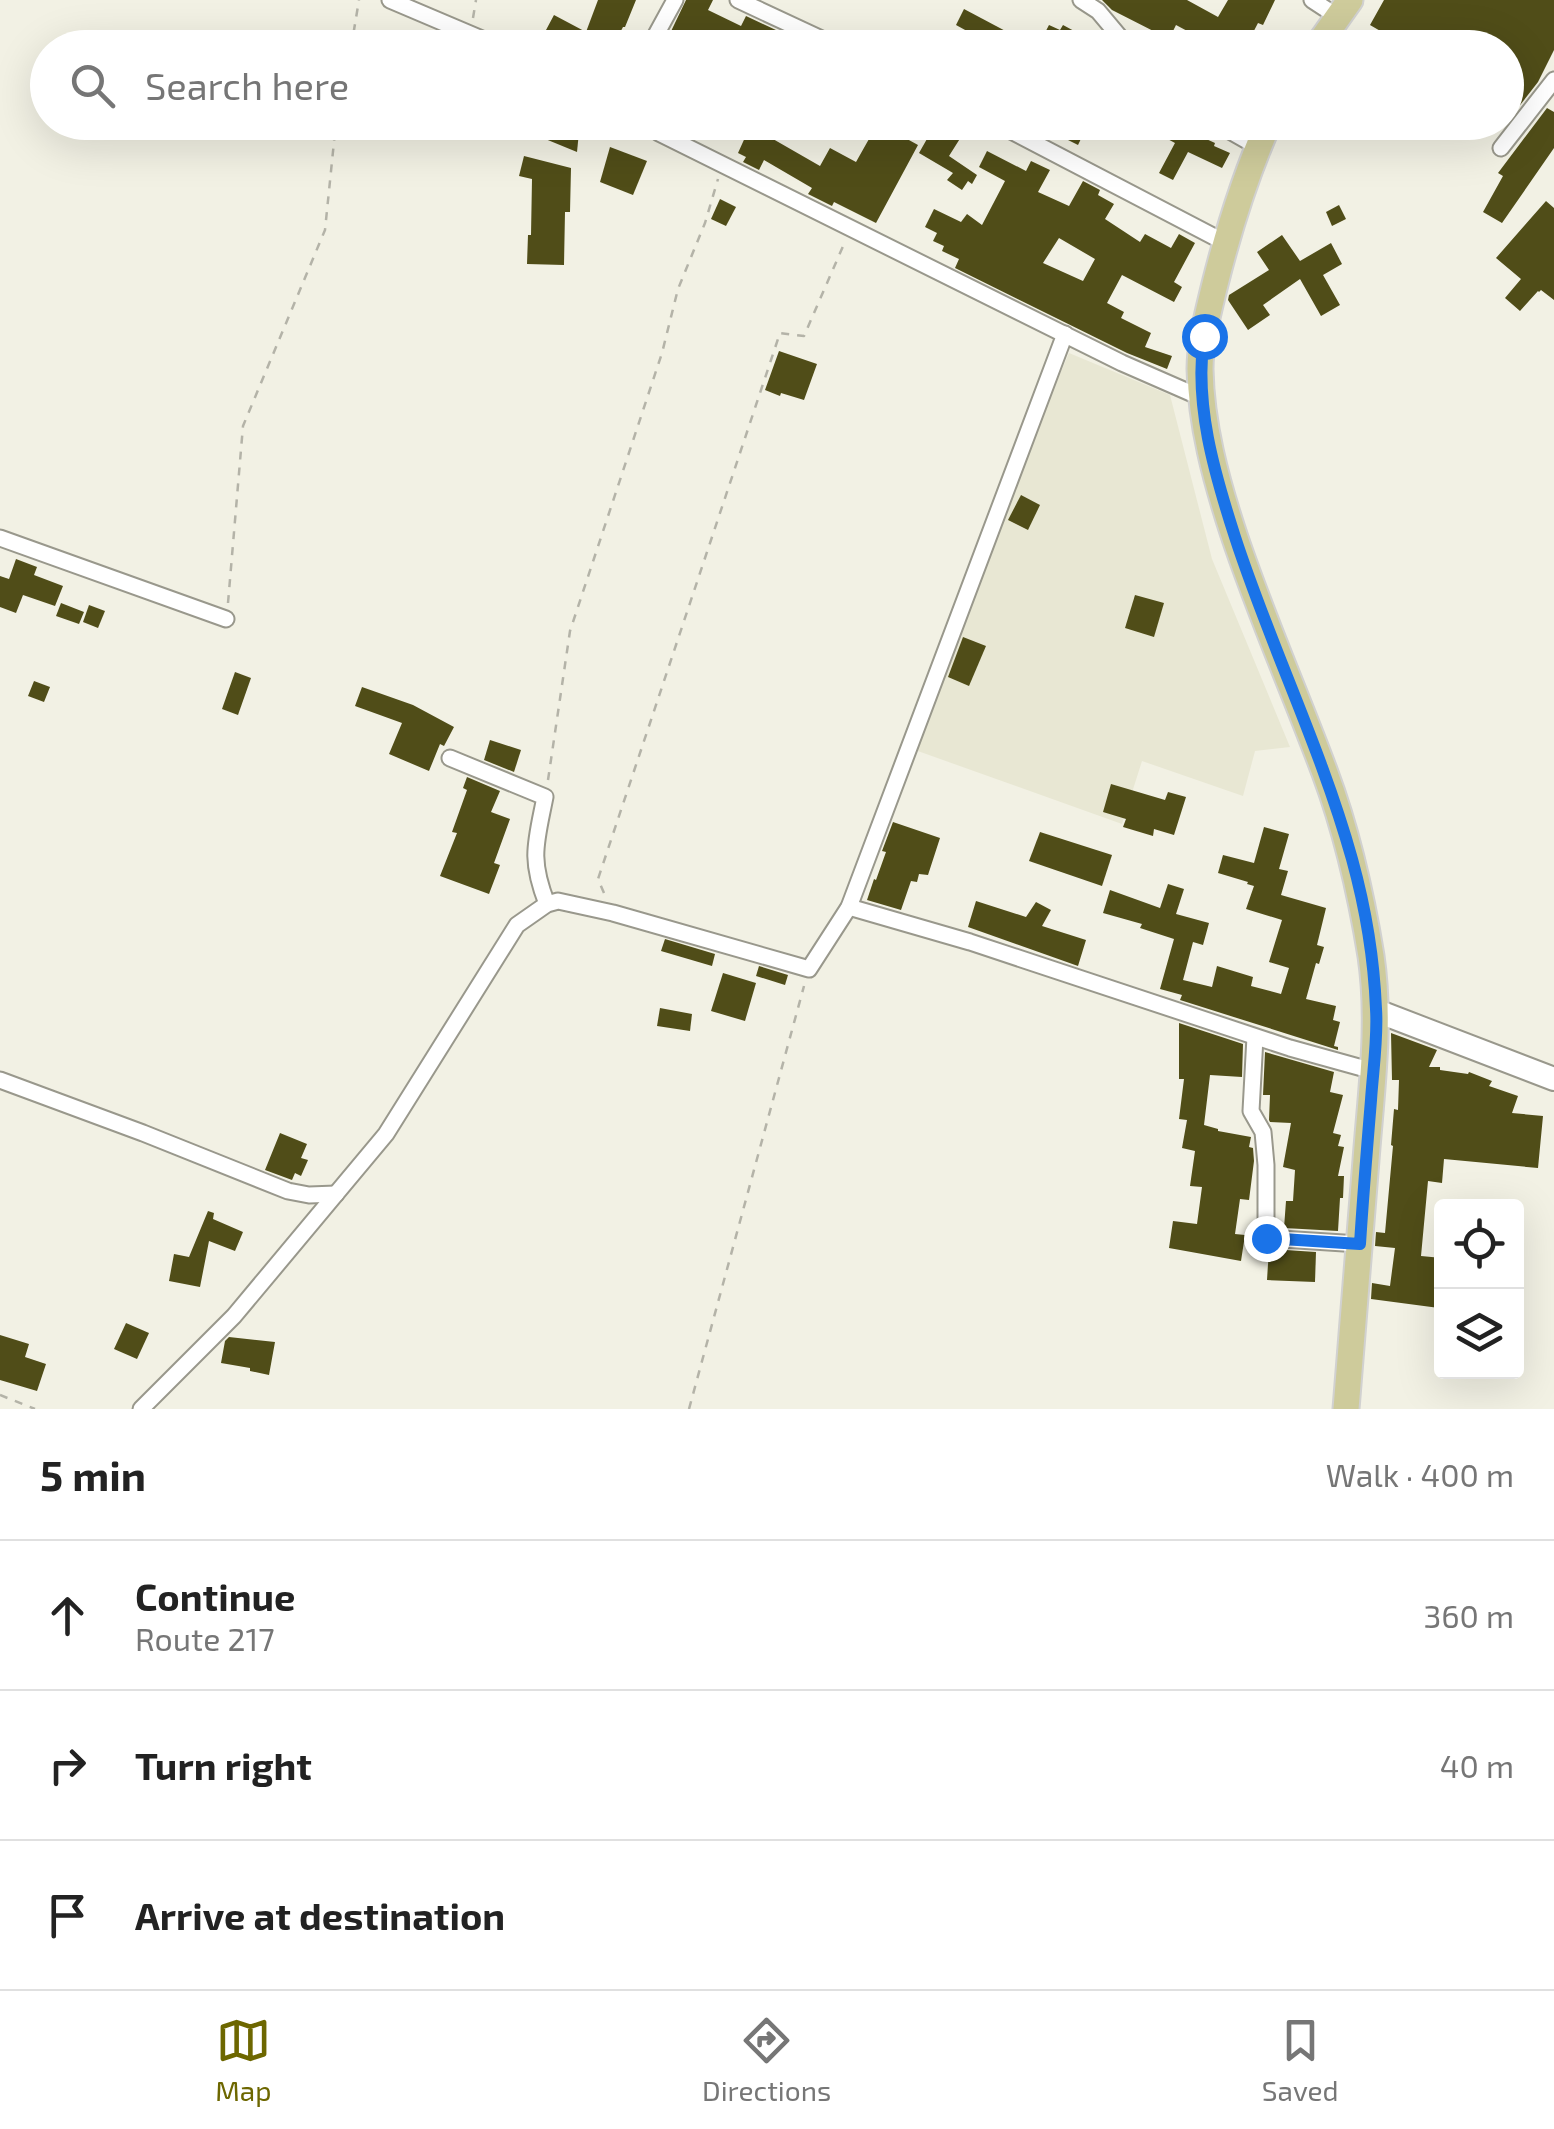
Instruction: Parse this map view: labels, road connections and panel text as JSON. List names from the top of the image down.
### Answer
{
  "page": {
    "search": "Search here",
    "heading": ["5 min", "Walk · 400 m"],
    "list": [
      ["Continue", "Route 217", "360 m"],
      ["Turn right", "40 m"],
      "Arrive at destination"
    ],
    "nav": ["Map", "Directions", "Saved"]
  }
}
